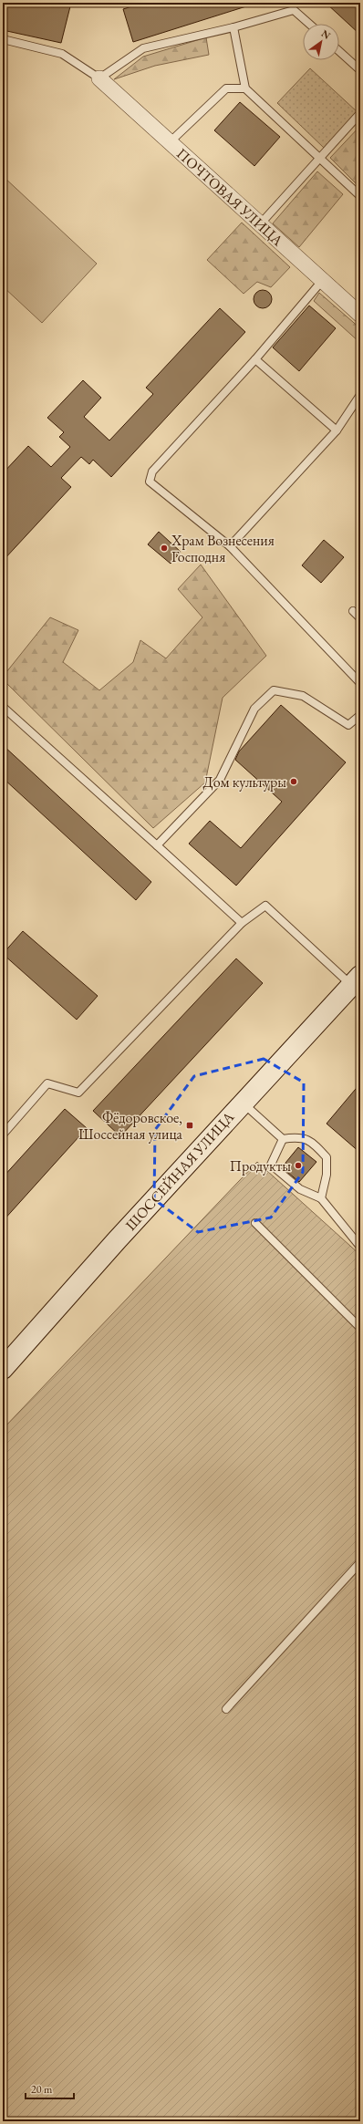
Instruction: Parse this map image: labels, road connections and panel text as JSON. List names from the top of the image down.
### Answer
{
  "streets": {
    "main road": ["ШОССЕЙНАЯ УЛИЦА"],
    "street": ["ПОЧТОВАЯ УЛИЦА"]
  },
  "places": {
    "other": ["Храм Вознесения Господня", "Дом культуры", "Продукты"],
    "transit": ["Фёдоровское, Шоссейная улица"]
  },
  "scale_bar": "20 m",
  "north": "top right"
}
